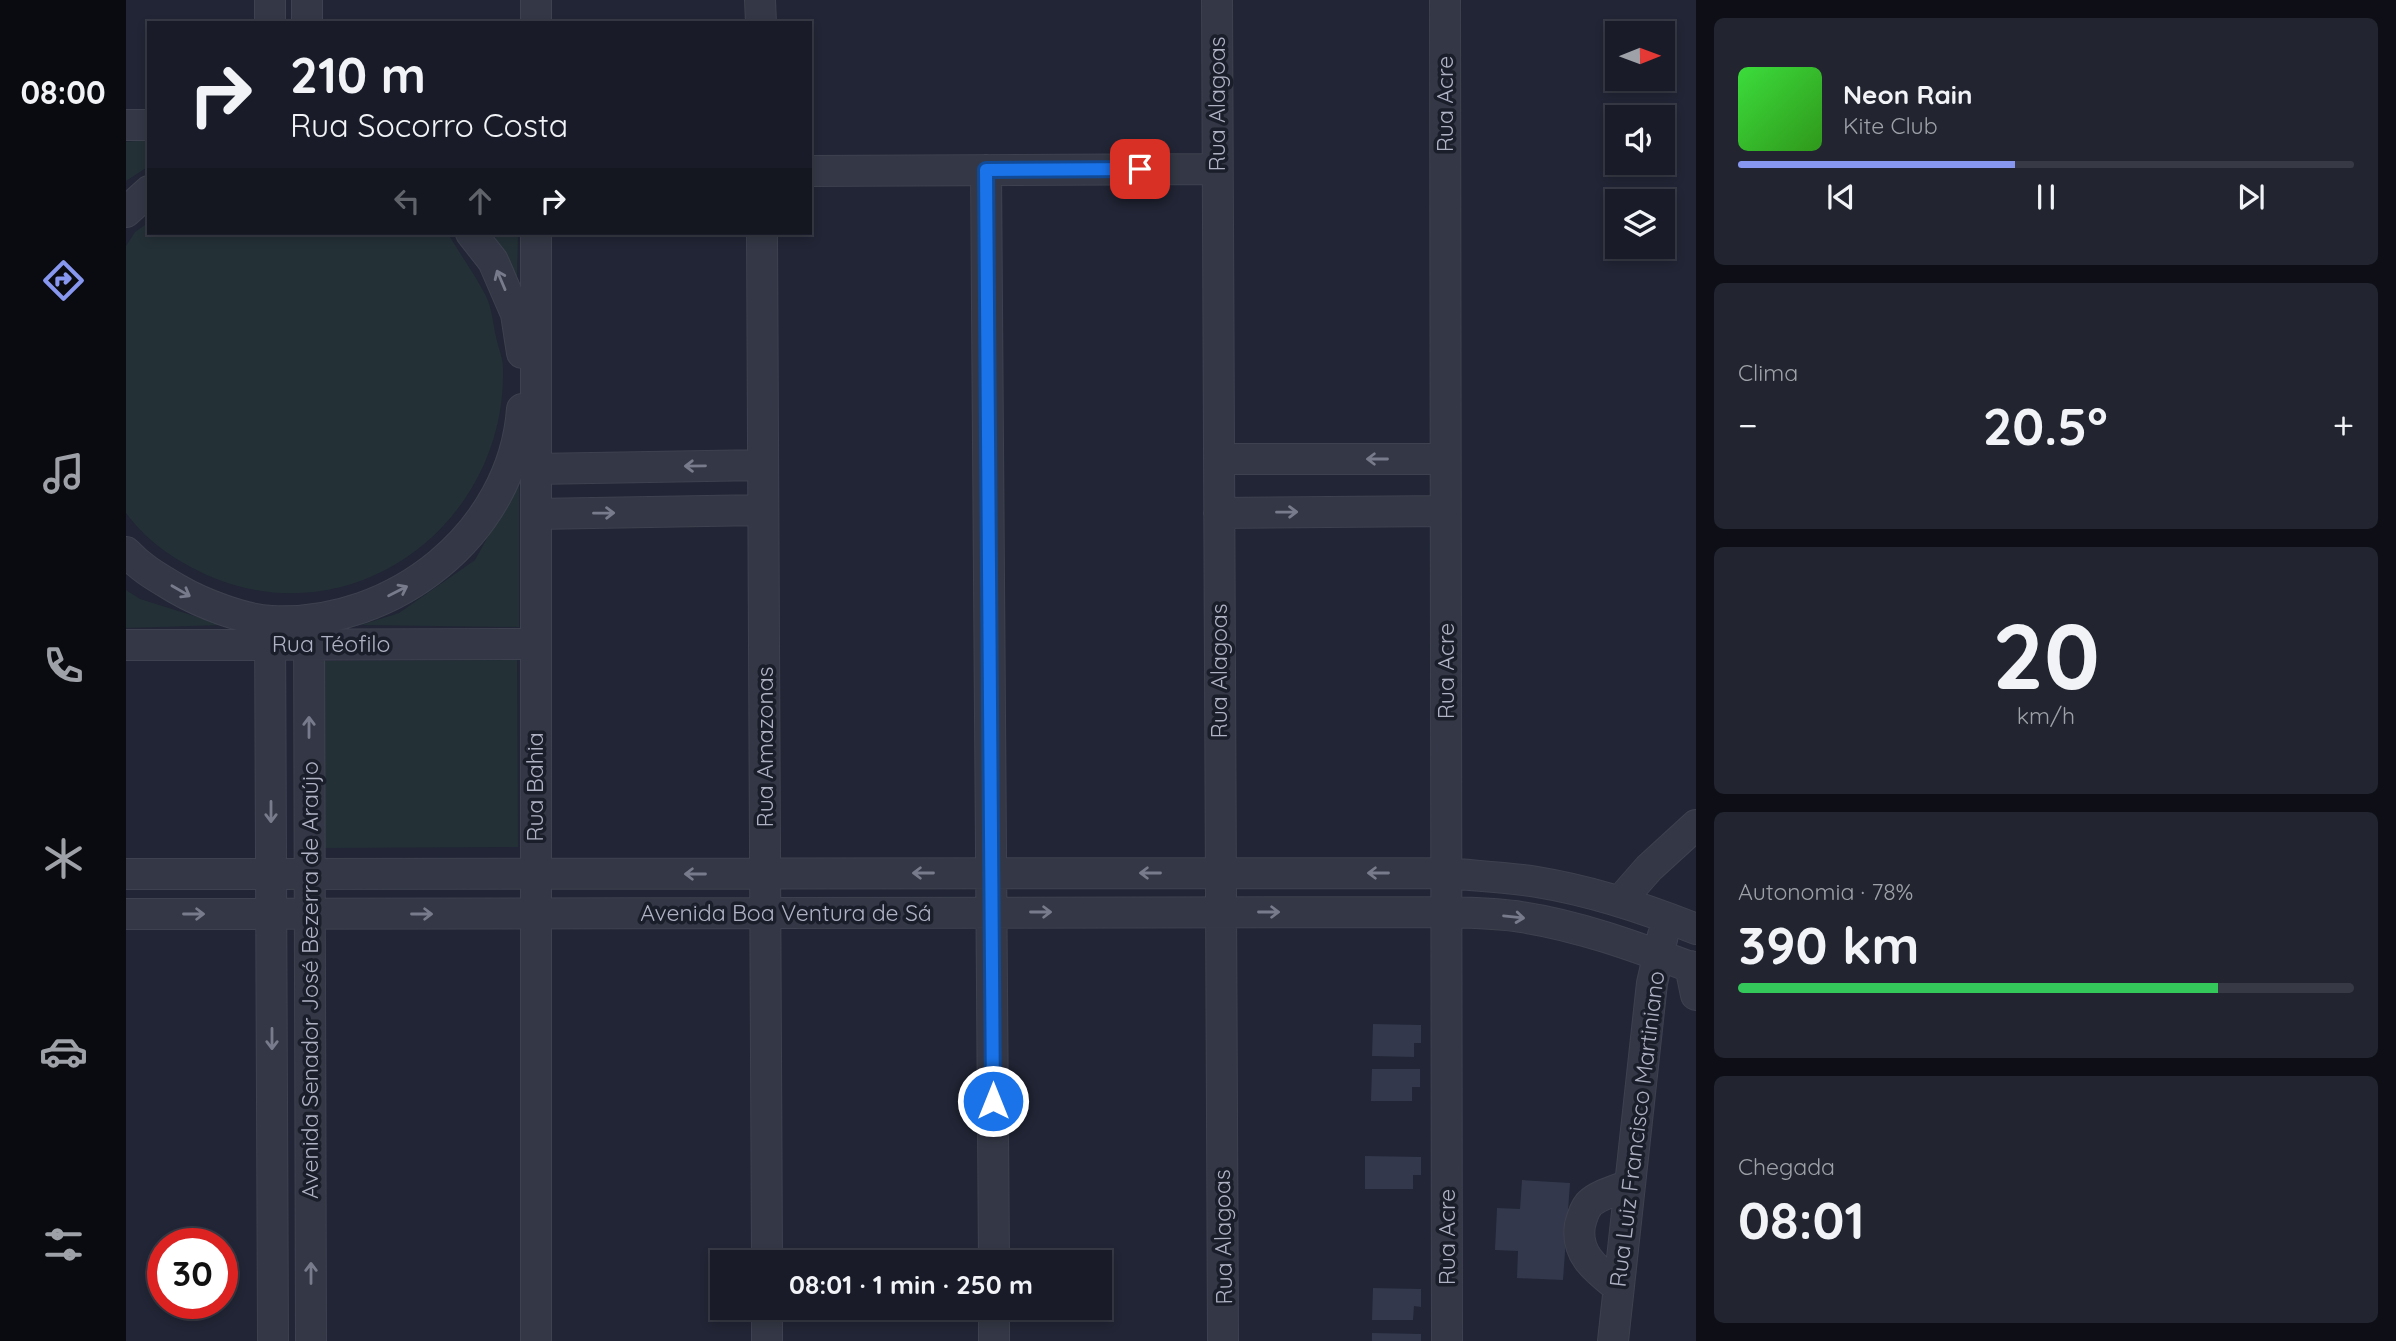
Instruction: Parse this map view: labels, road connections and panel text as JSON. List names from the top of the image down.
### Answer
{
  "streets": {
    "street": [
      "Rua Alagoas",
      "Rua Acre",
      "Rua Téofilo",
      "Rua Amazonas",
      "Rua Bahia",
      "Avenida Boa Ventura de Sá",
      "Avenida Senador José Bezerra de Araújo",
      "Rua Luiz Francisco Martiniano"
    ]
  },
  "crossings": [
    ["Rua Alagoas", "Avenida Boa Ventura de Sá"],
    ["Rua Acre", "Avenida Boa Ventura de Sá"],
    ["Rua Téofilo", "Rua Bahia"],
    ["Rua Téofilo", "Avenida Senador José Bezerra de Araújo"],
    ["Rua Amazonas", "Avenida Boa Ventura de Sá"],
    ["Rua Bahia", "Avenida Boa Ventura de Sá"],
    ["Avenida Boa Ventura de Sá", "Avenida Senador José Bezerra de Araújo"],
    ["Avenida Boa Ventura de Sá", "Rua Luiz Francisco Martiniano"]
  ],
  "north": "right",
  "page": {
    "tabs": "08:00",
    "turn": ["210 m", "Rua Socorro Costa"],
    "song": ["Neon Rain", "Kite Club"],
    "tile": [
      "Clima",
      ["20", "km/h"],
      ["Autonomia · 78%", "390 km"],
      ["Chegada", "08:01"]
    ],
    "heat": ["−", "20.5°", "+"],
    "limit": "30",
    "trip": "08:01 · 1 min · 250 m"
  }
}
